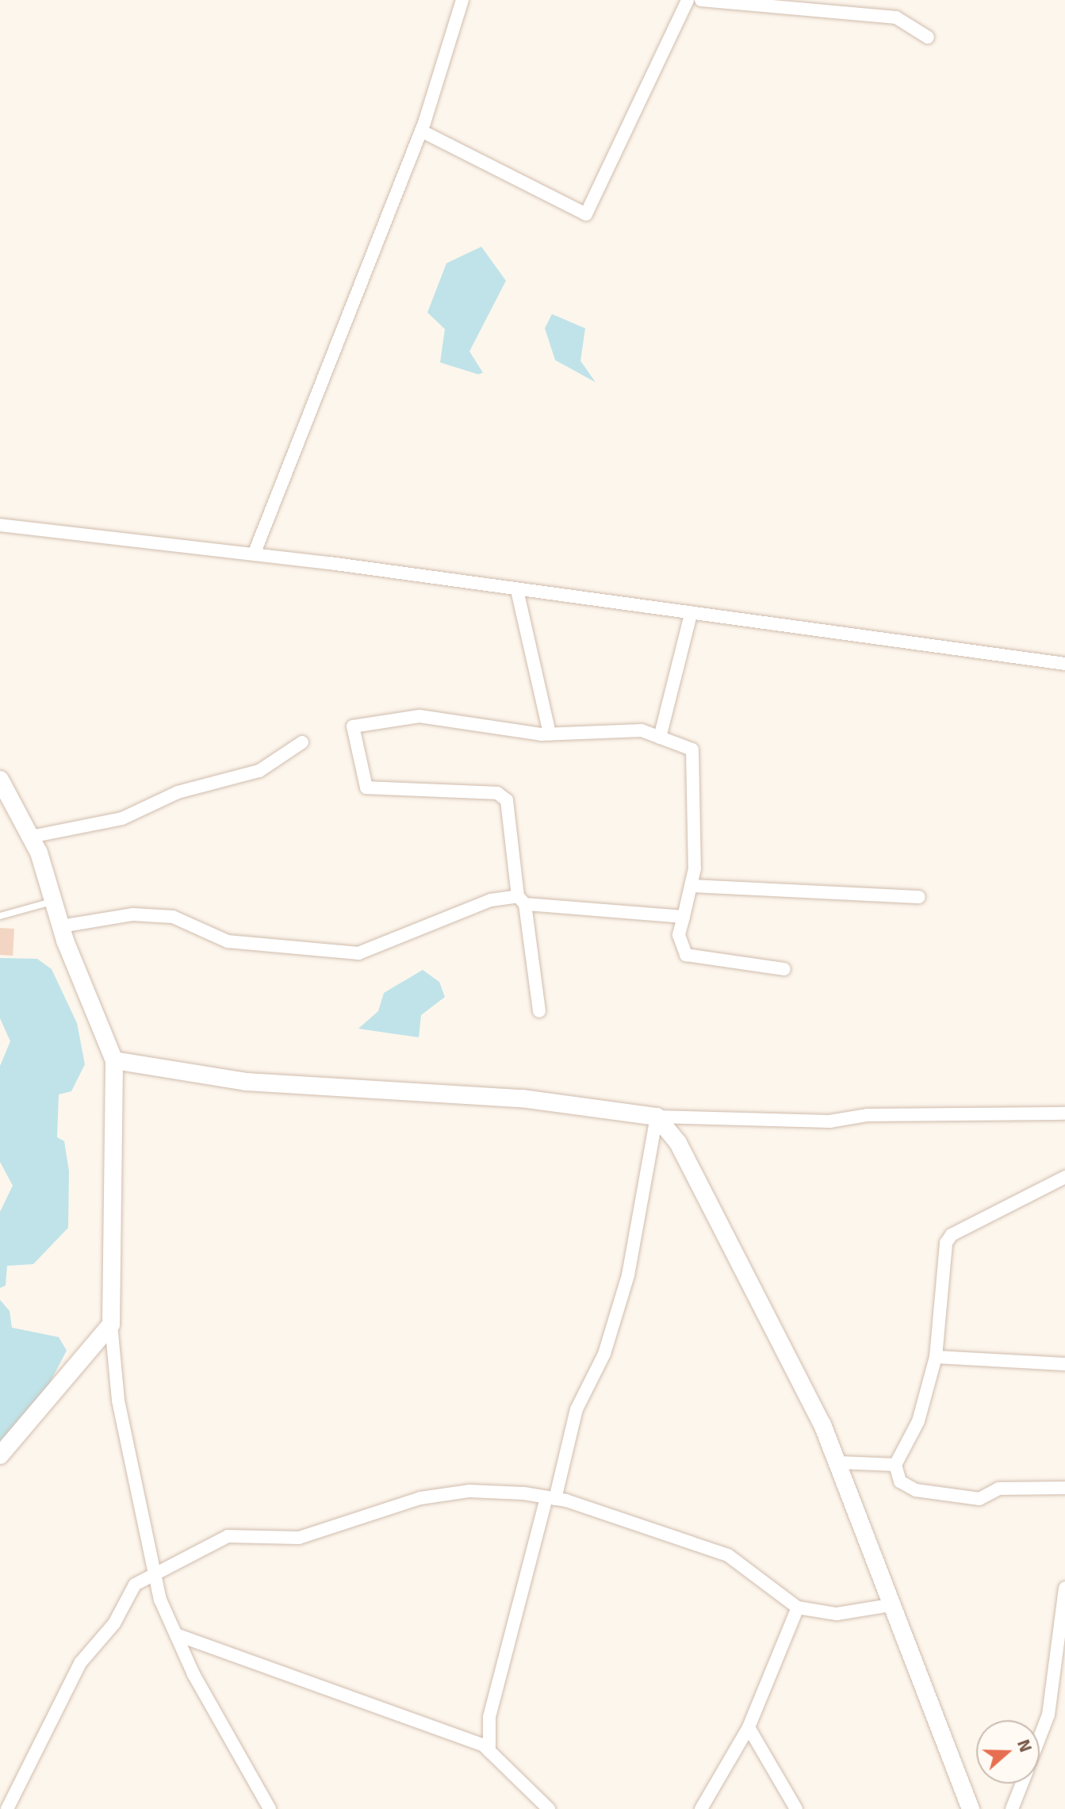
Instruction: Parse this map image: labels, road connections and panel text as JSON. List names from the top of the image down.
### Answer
{
  "north": "right"
}
